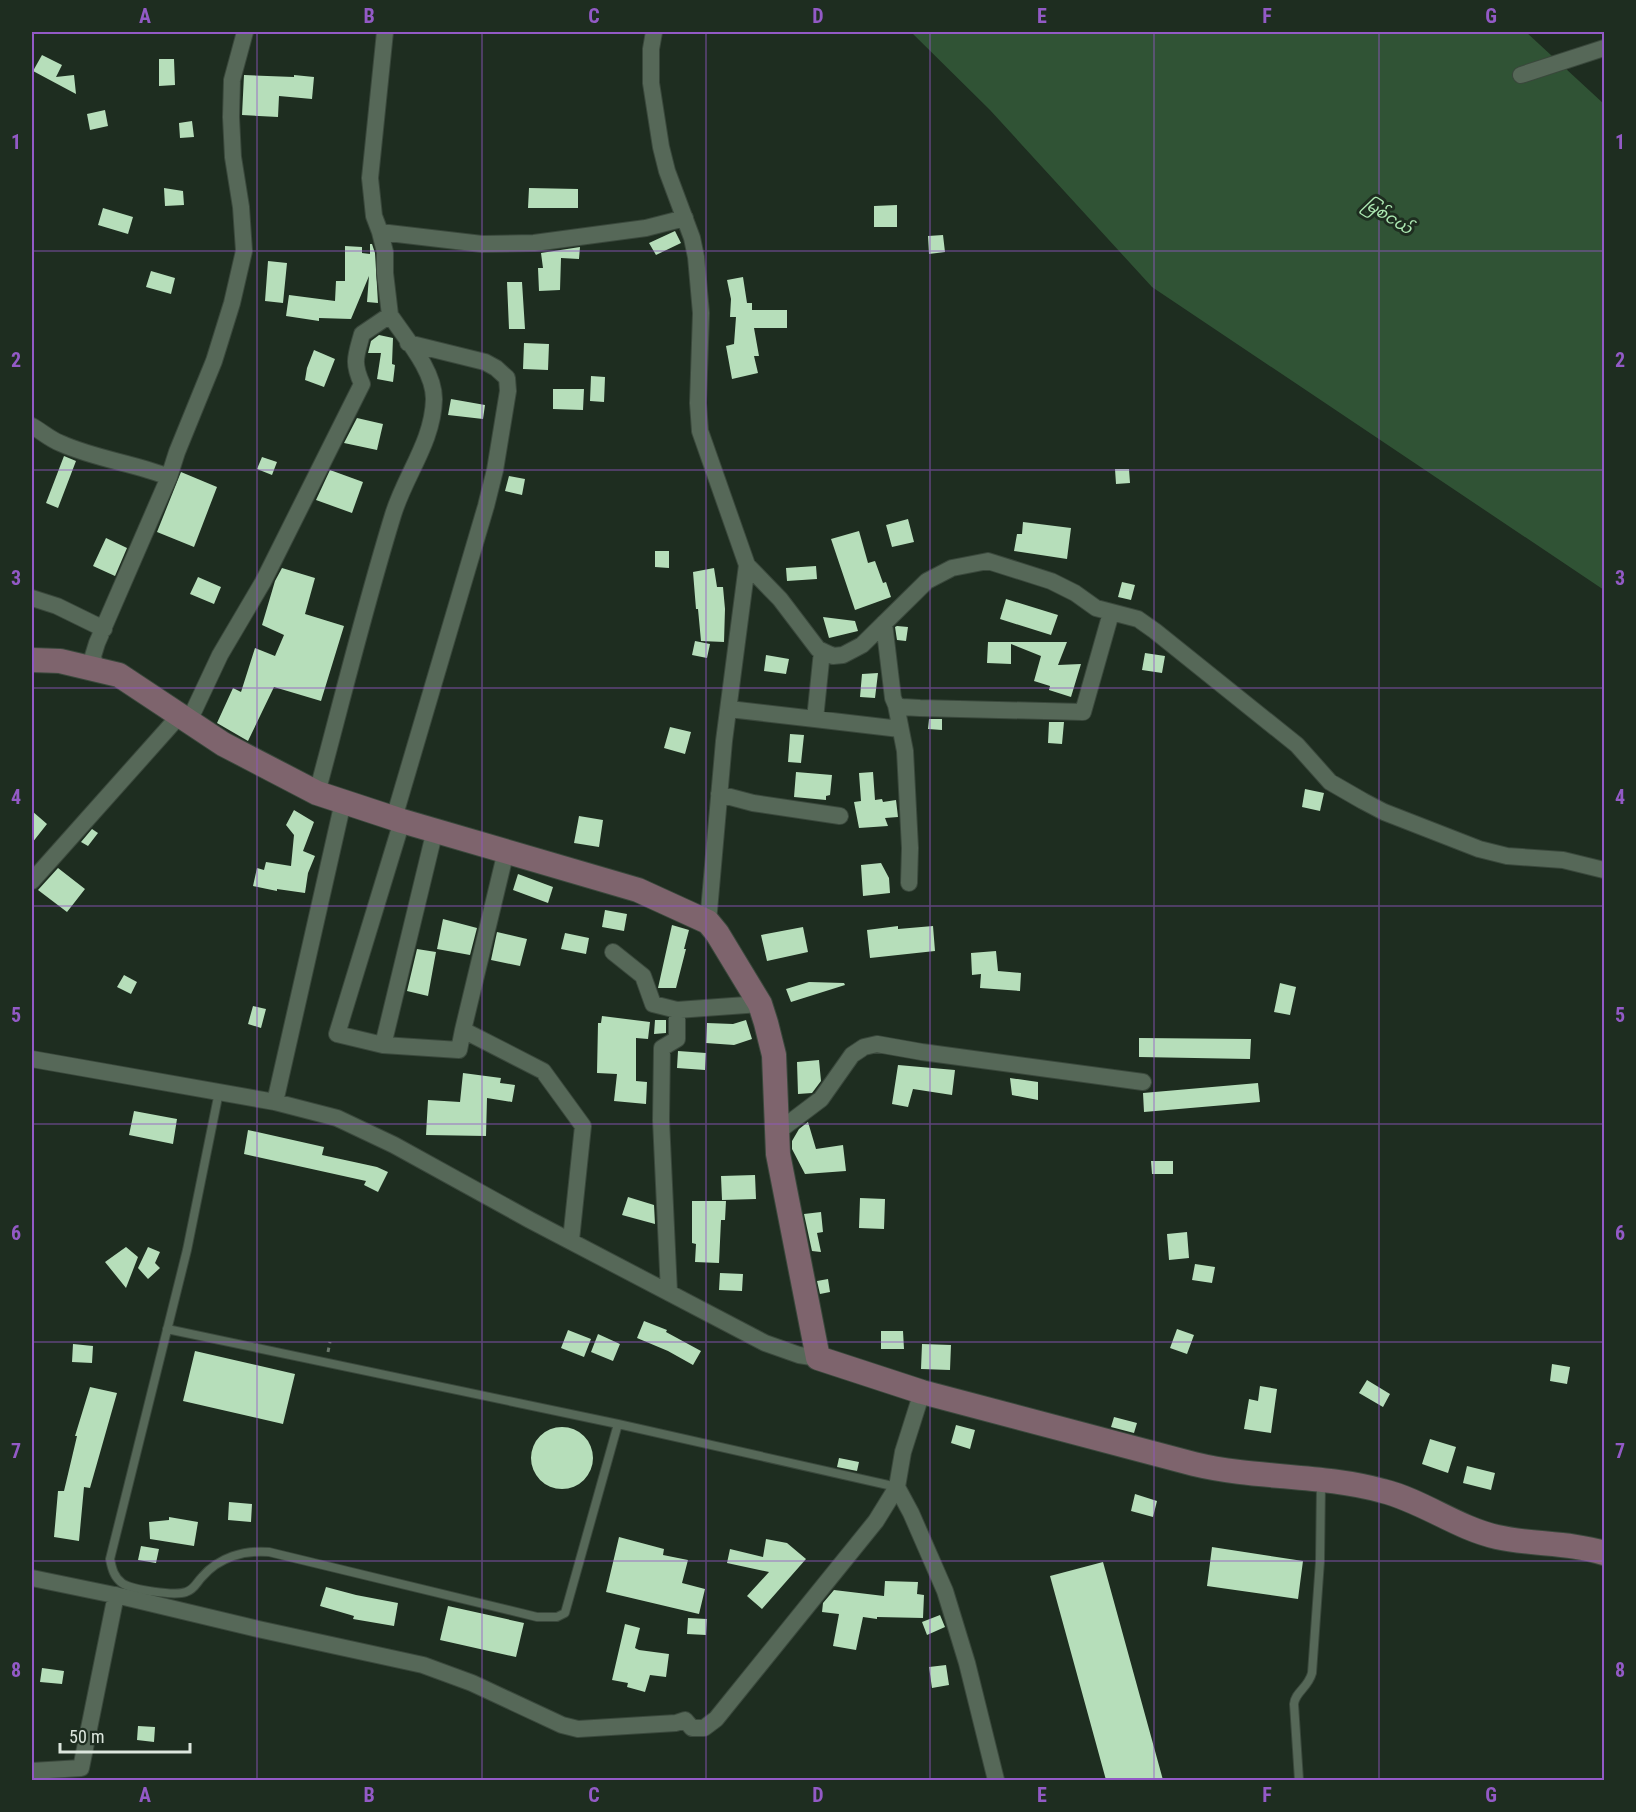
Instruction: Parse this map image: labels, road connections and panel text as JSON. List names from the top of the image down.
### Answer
{
  "water": ["မြစ်ငယ်"],
  "scale_bar": "50 m",
  "grid": {
    "columns": [
      "A",
      "B",
      "C",
      "D",
      "E",
      "F",
      "G"
    ],
    "rows": [
      "1",
      "2",
      "3",
      "4",
      "5",
      "6",
      "7",
      "8"
    ]
  }
}
